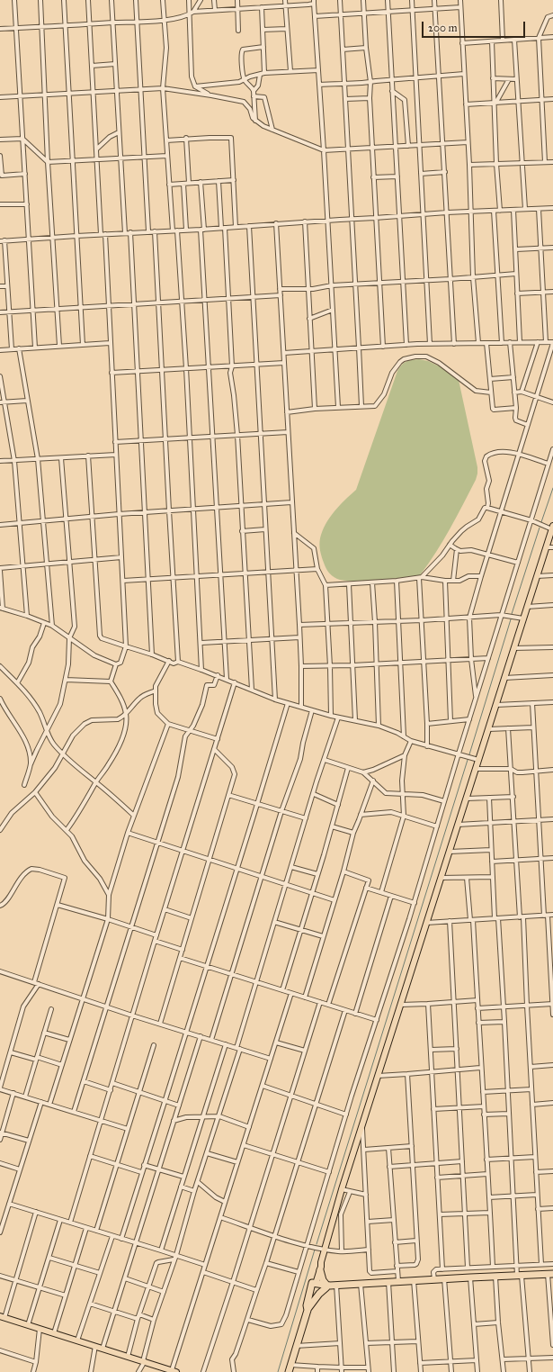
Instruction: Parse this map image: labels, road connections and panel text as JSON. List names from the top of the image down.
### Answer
{
  "scale_bar": "200 m"
}
